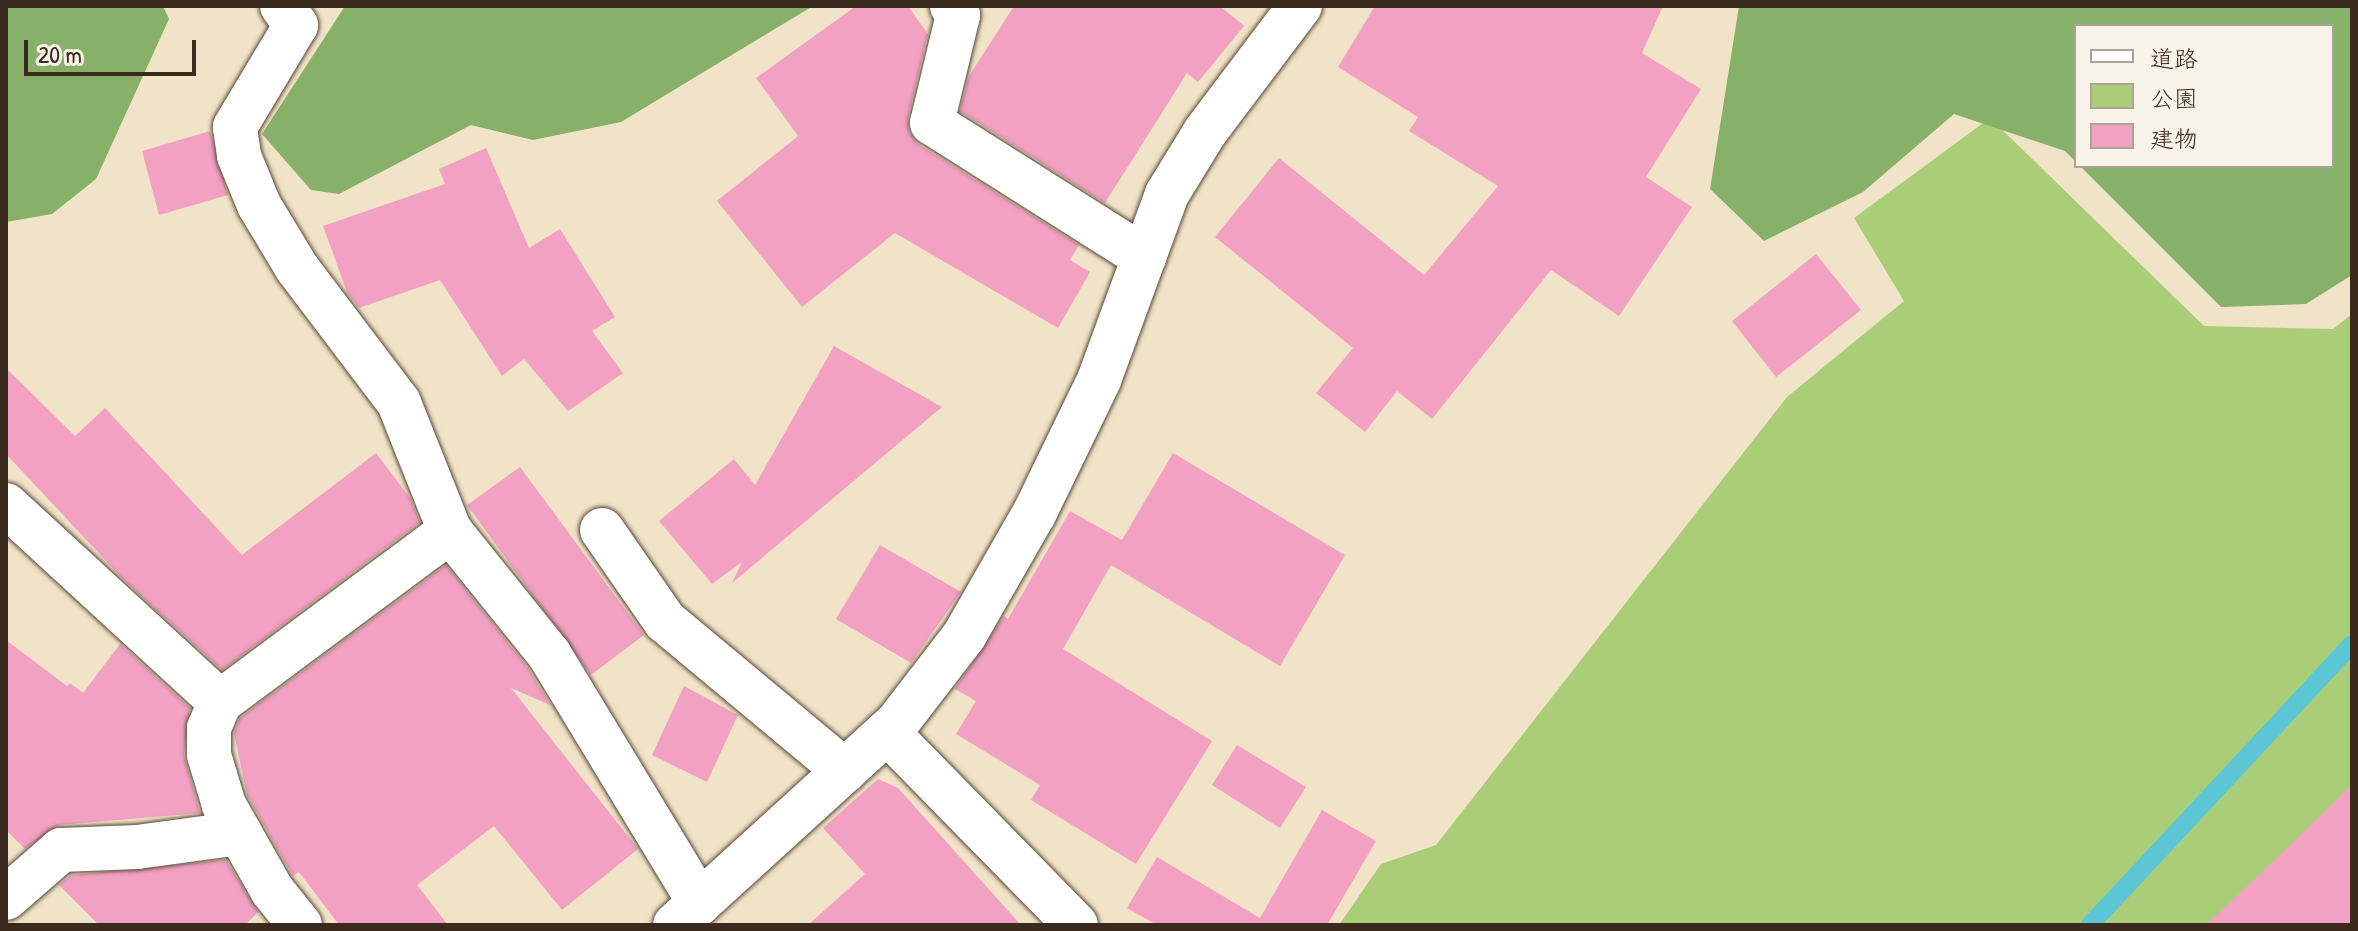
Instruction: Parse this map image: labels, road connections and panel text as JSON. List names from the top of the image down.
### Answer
{
  "legend": ["道路", "公園", "建物"],
  "scale_bar": "20 m"
}
